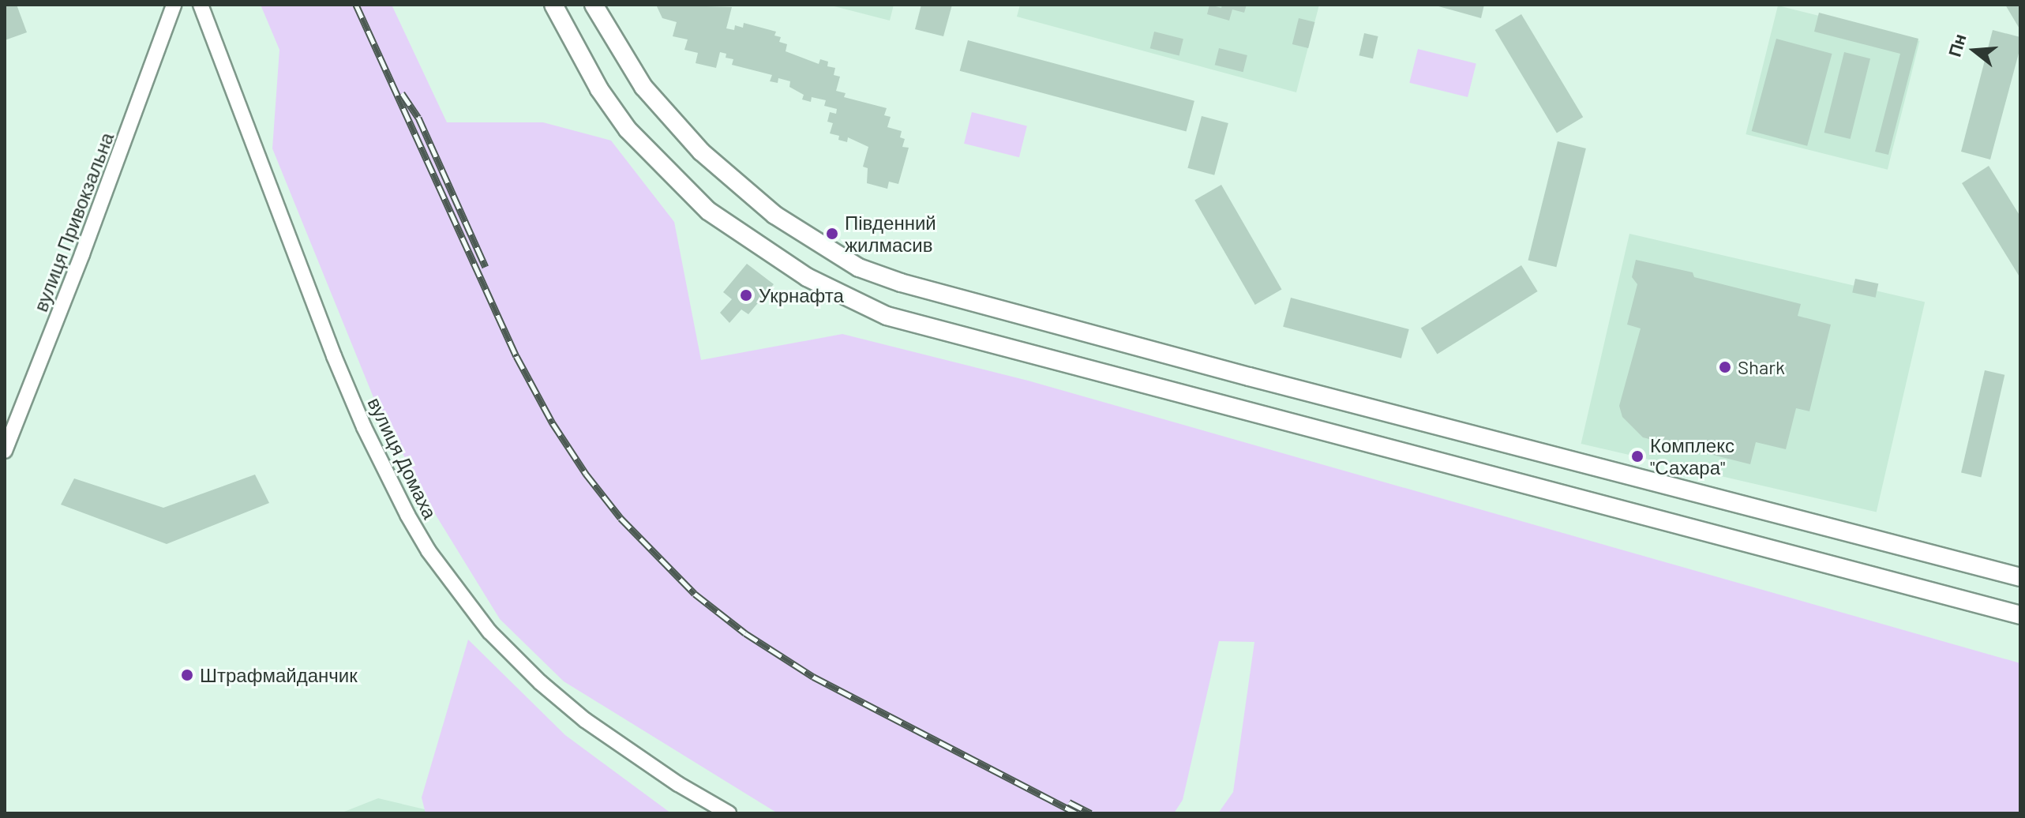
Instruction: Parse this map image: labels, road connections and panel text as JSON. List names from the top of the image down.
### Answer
{
  "streets": {
    "street": ["вулиця Привокзальна", "вулиця Домаха"]
  },
  "places": [
    "Південний жилмасив",
    "Укрнафта",
    "Shark",
    "Комплекс \"Сахара\"",
    "Штрафмайданчик"
  ],
  "north": "left"
}
